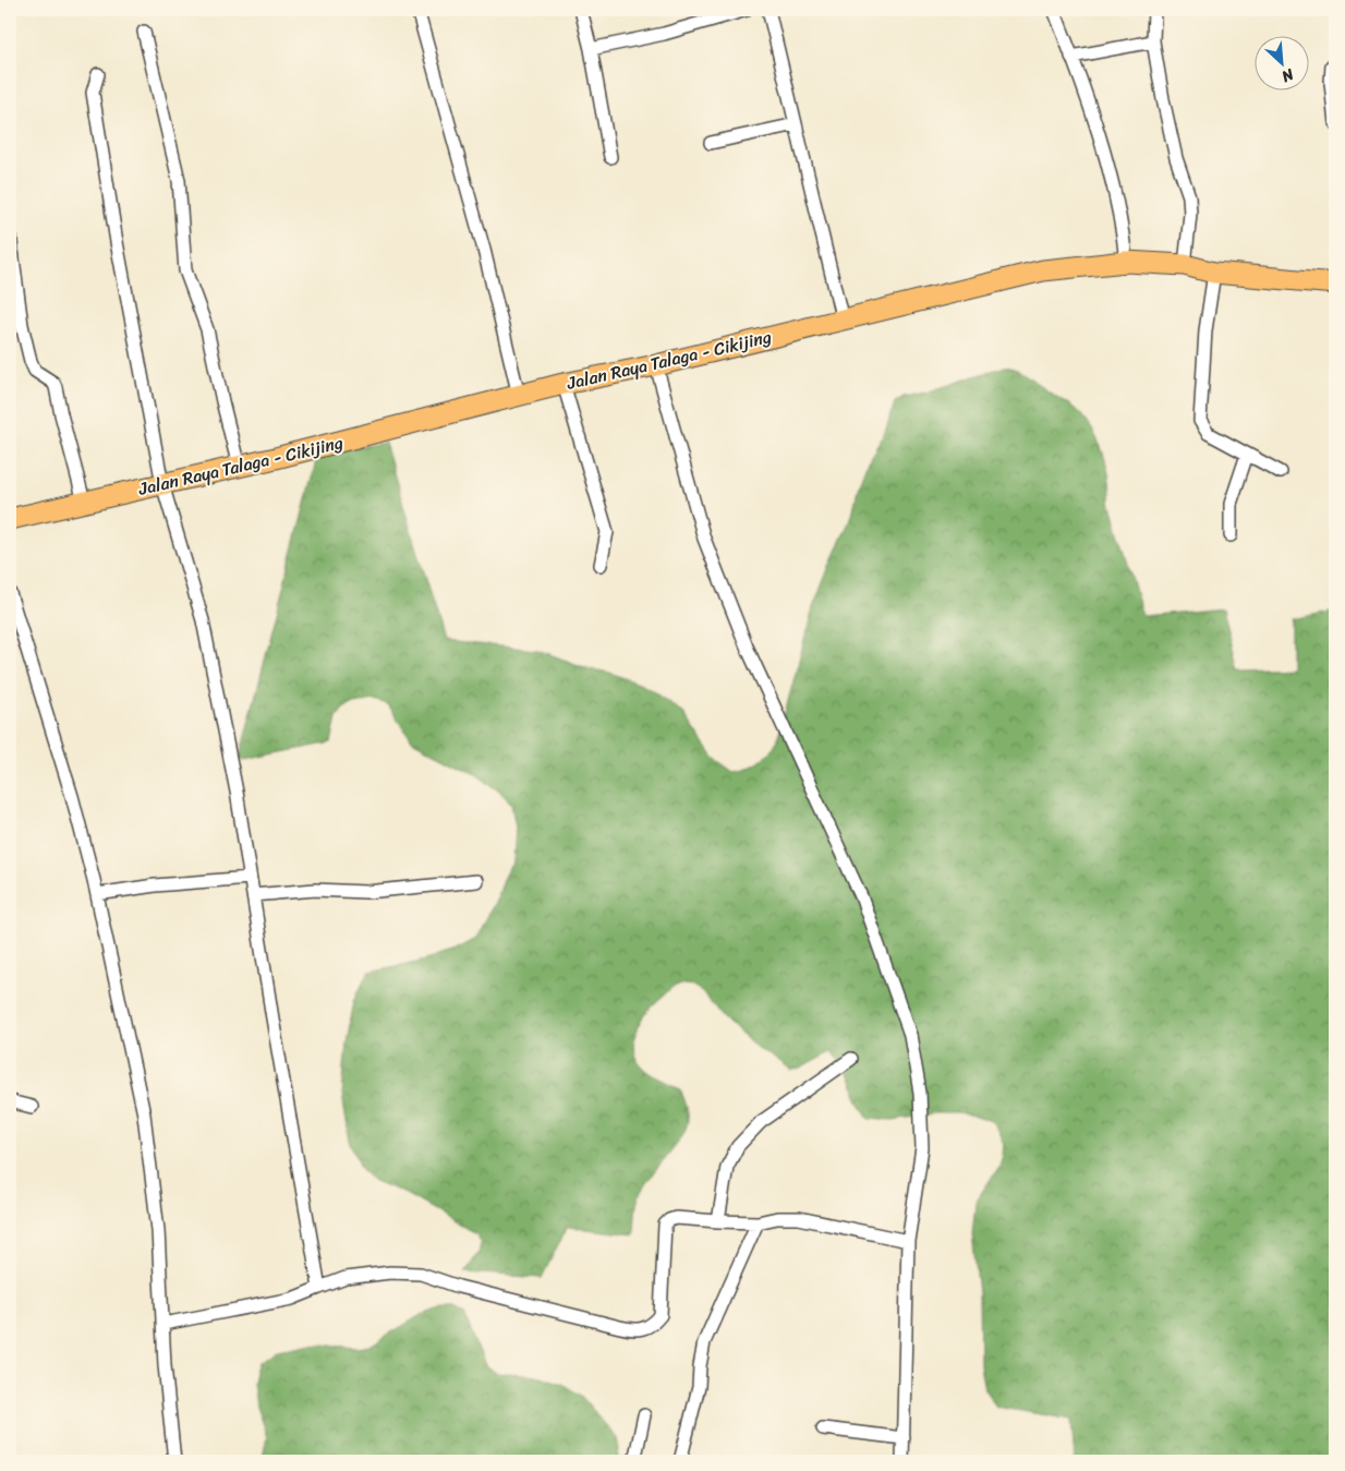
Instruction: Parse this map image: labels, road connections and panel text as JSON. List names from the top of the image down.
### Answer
{
  "streets": {
    "main road": ["Jalan Raya Talaga - Cikijing"]
  },
  "north": "bottom right"
}
